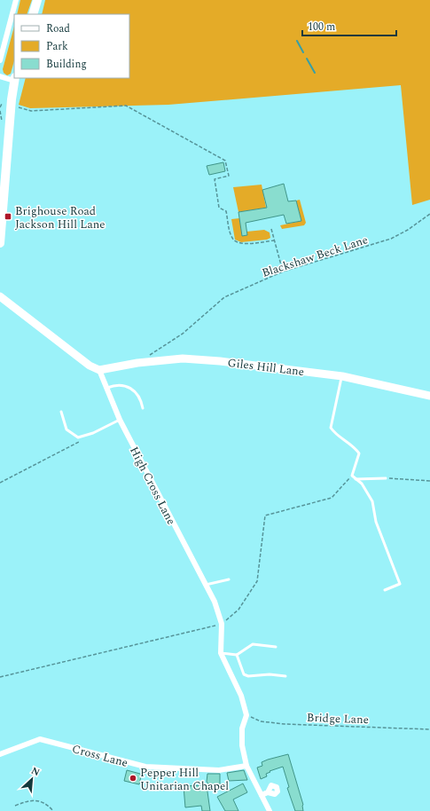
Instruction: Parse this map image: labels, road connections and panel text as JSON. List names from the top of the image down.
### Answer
{
  "streets": {
    "street": ["Giles Hill Lane", "High Cross Lane", "Cross Lane"],
    "path": ["Blackshaw Beck Lane", "Bridge Lane"]
  },
  "crossings": [
    ["Giles Hill Lane", "High Cross Lane"],
    ["High Cross Lane", "Bridge Lane"]
  ],
  "places": {
    "transit": ["Brighouse Road Jackson Hill Lane"],
    "other": ["Pepper Hill Unitarian Chapel"]
  },
  "legend": ["Road", "Park", "Building"],
  "scale_bar": "100 m",
  "north": "top right"
}
